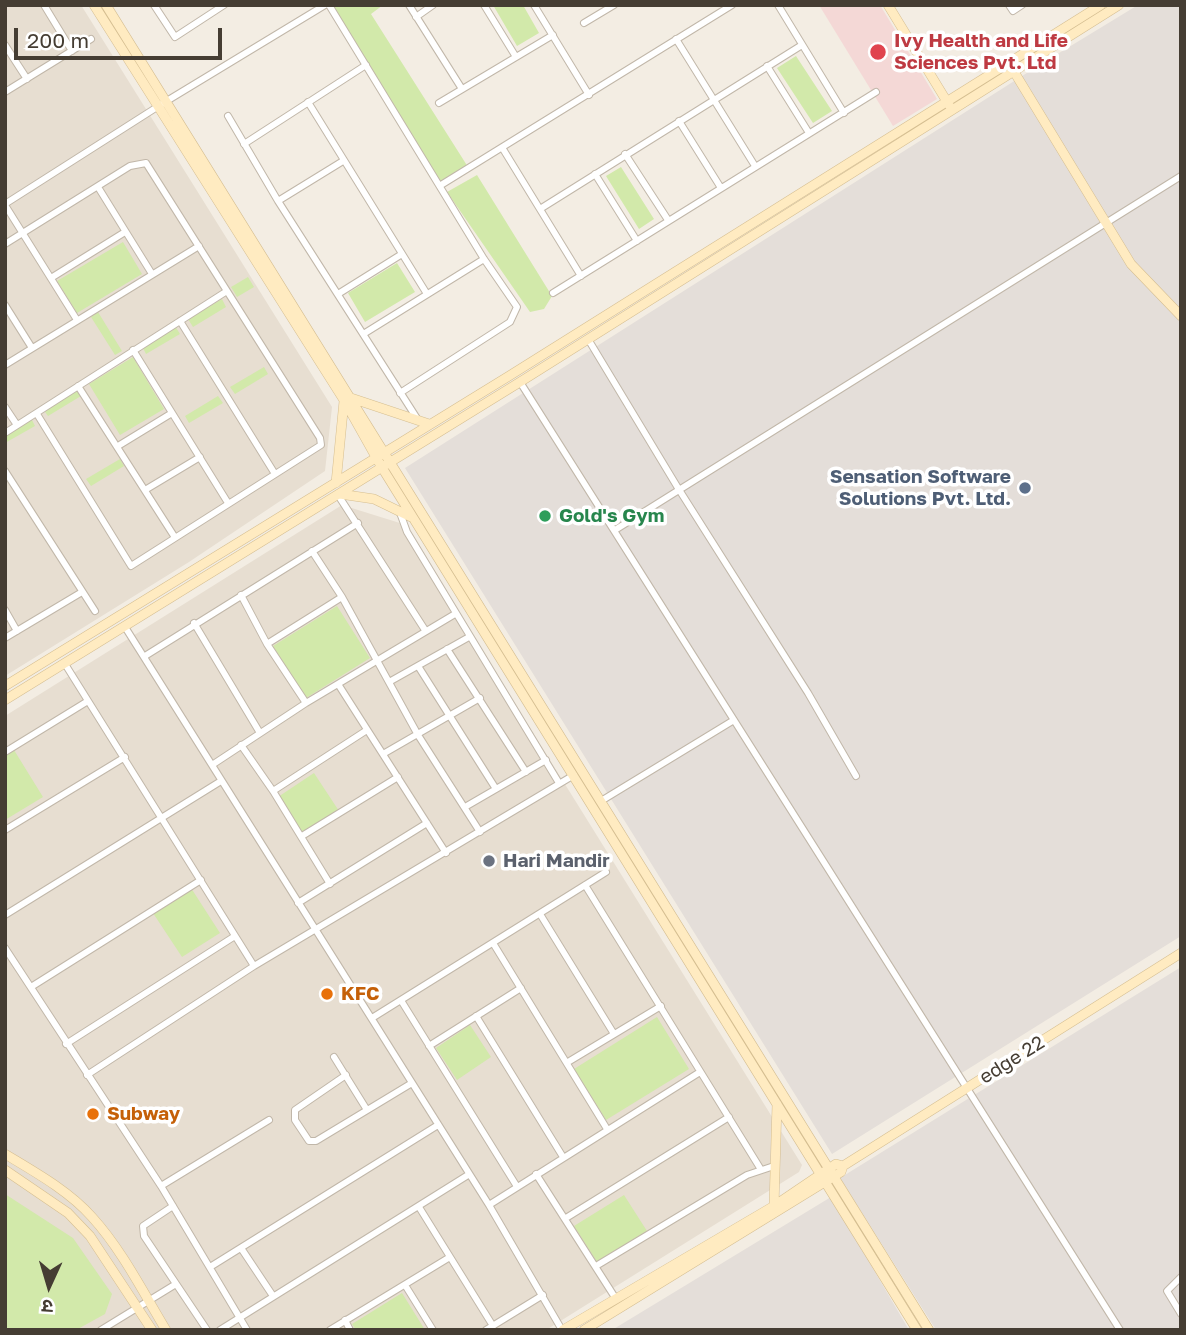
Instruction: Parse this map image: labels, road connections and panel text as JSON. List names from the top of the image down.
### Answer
{
  "streets": {
    "main road": ["edge 22"]
  },
  "places": [
    "Ivy Health and Life Sciences Pvt. Ltd",
    "Sensation Software Solutions Pvt. Ltd.",
    "Gold's Gym",
    "Hari Mandir",
    "KFC",
    "Subway"
  ],
  "scale_bar": "200 m",
  "north": "bottom"
}
